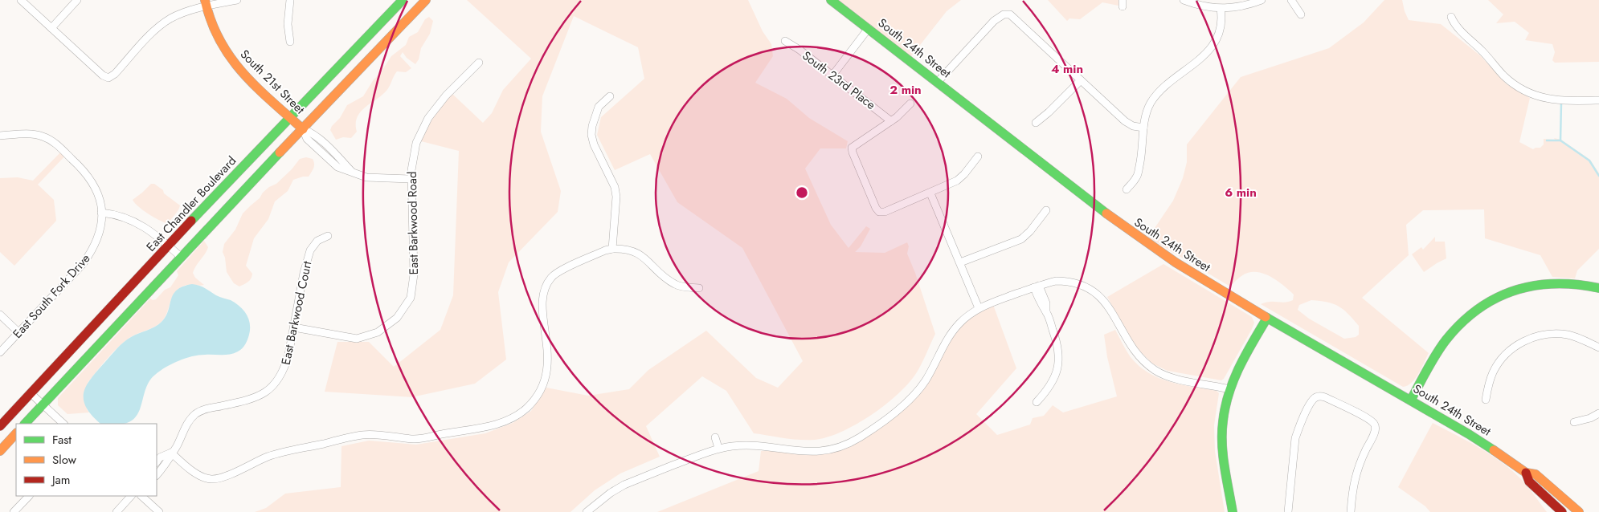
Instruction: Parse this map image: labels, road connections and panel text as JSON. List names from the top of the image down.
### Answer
{
  "streets": {
    "street": [
      "South 24th Street",
      "South 23rd Place",
      "South 21st Street",
      "East Chandler Boulevard",
      "East Barkwood Road",
      "East South Fork Drive",
      "East Barkwood Court"
    ]
  },
  "crossings": [
    ["South 21st Street", "East Chandler Boulevard"],
    ["South 21st Street", "East Barkwood Road"],
    ["East Barkwood Road", "East Barkwood Court"]
  ],
  "legend": ["Fast", "Slow", "Jam"],
  "rings": ["4 min", "2 min", "6 min"]
}
